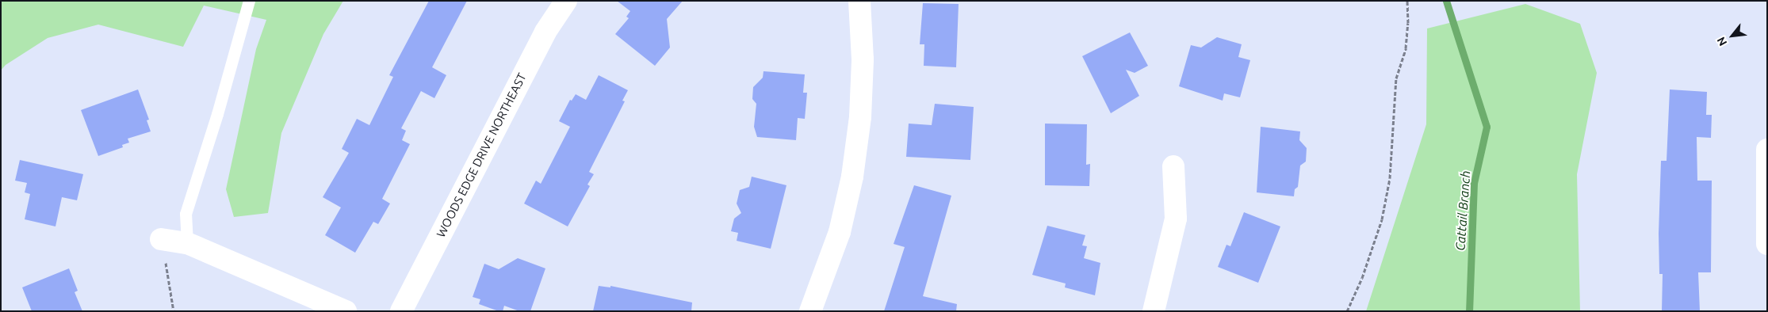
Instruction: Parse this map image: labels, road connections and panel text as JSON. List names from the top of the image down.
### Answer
{
  "streets": {
    "street": ["WOODS EDGE DRIVE NORTHEAST"]
  },
  "water": ["Cattail Branch"],
  "north": "bottom left"
}
